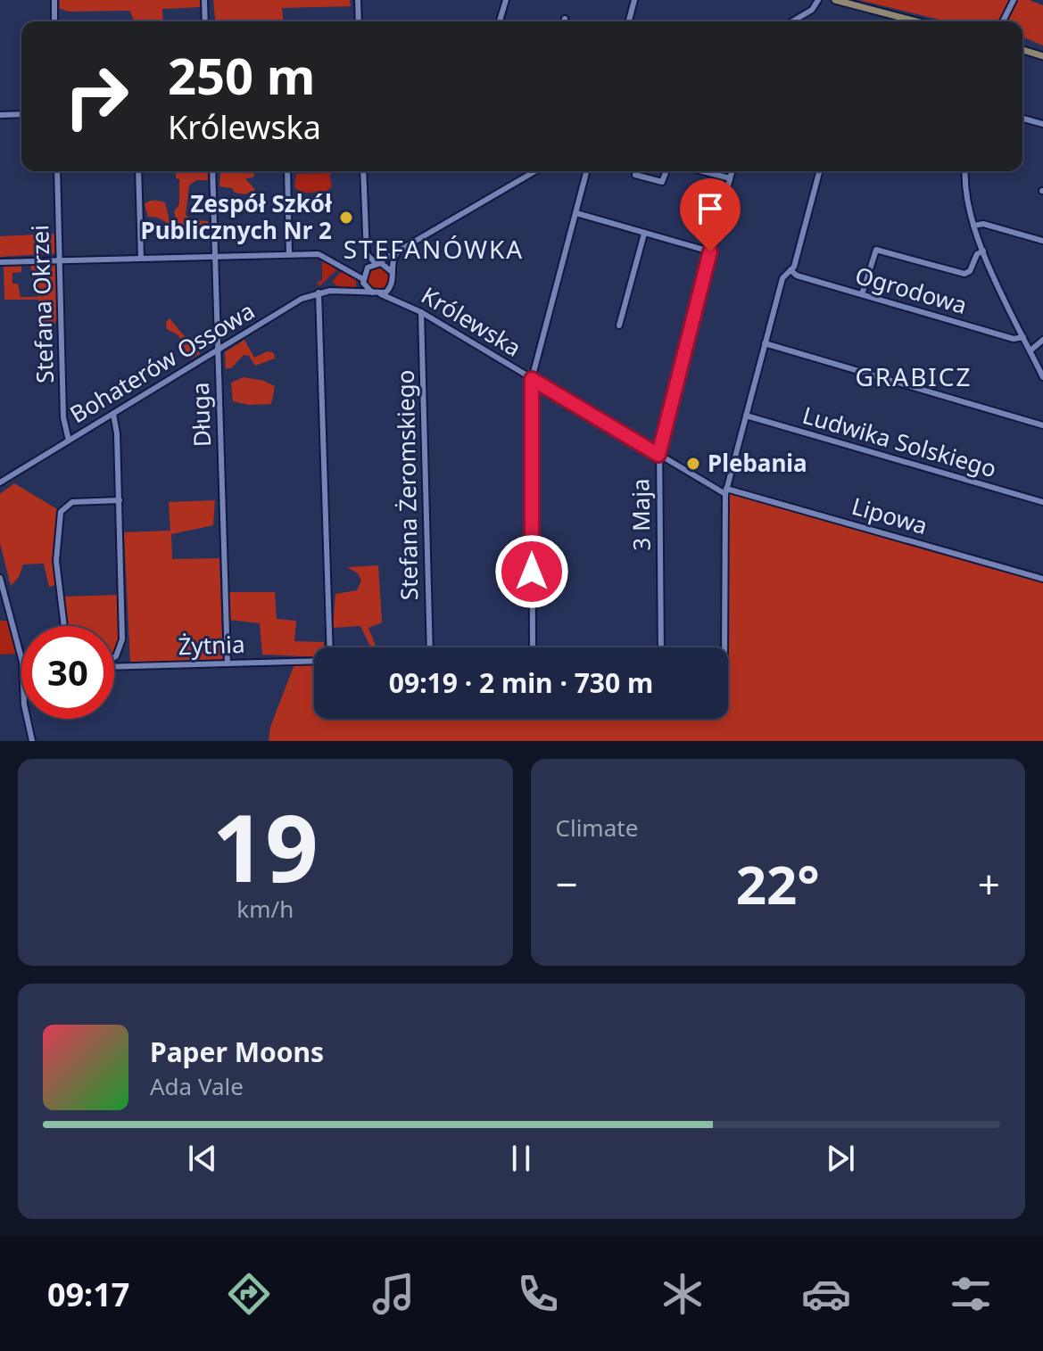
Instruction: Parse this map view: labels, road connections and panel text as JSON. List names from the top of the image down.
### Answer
{
  "streets": {
    "street": [
      "Ogrodowa",
      "Stefana Okrzei",
      "Królewska",
      "Bohaterów Ossowa",
      "Długa",
      "Ludwika Solskiego",
      "Stefana Żeromskiego",
      "3 Maja",
      "Lipowa",
      "Żytnia"
    ]
  },
  "crossings": [
    ["Stefana Okrzei", "Bohaterów Ossowa"],
    ["Królewska", "Bohaterów Ossowa"],
    ["Królewska", "Stefana Żeromskiego"],
    ["Królewska", "3 Maja"],
    ["Królewska", "Lipowa"],
    ["Bohaterów Ossowa", "Długa"],
    ["Długa", "Żytnia"]
  ],
  "districts": ["STEFANÓWKA", "GRABICZ"],
  "places": ["Zespół Szkół Publicznych Nr 2", "Plebania"],
  "page": {
    "turn": ["250 m", "Królewska"],
    "limit": "30",
    "trip": "09:19 · 2 min · 730 m",
    "tile": [
      ["19", "km/h"],
      "Climate"
    ],
    "heat": ["−", "22°", "+"],
    "song": ["Paper Moons", "Ada Vale"],
    "tabs": "09:17"
  }
}
